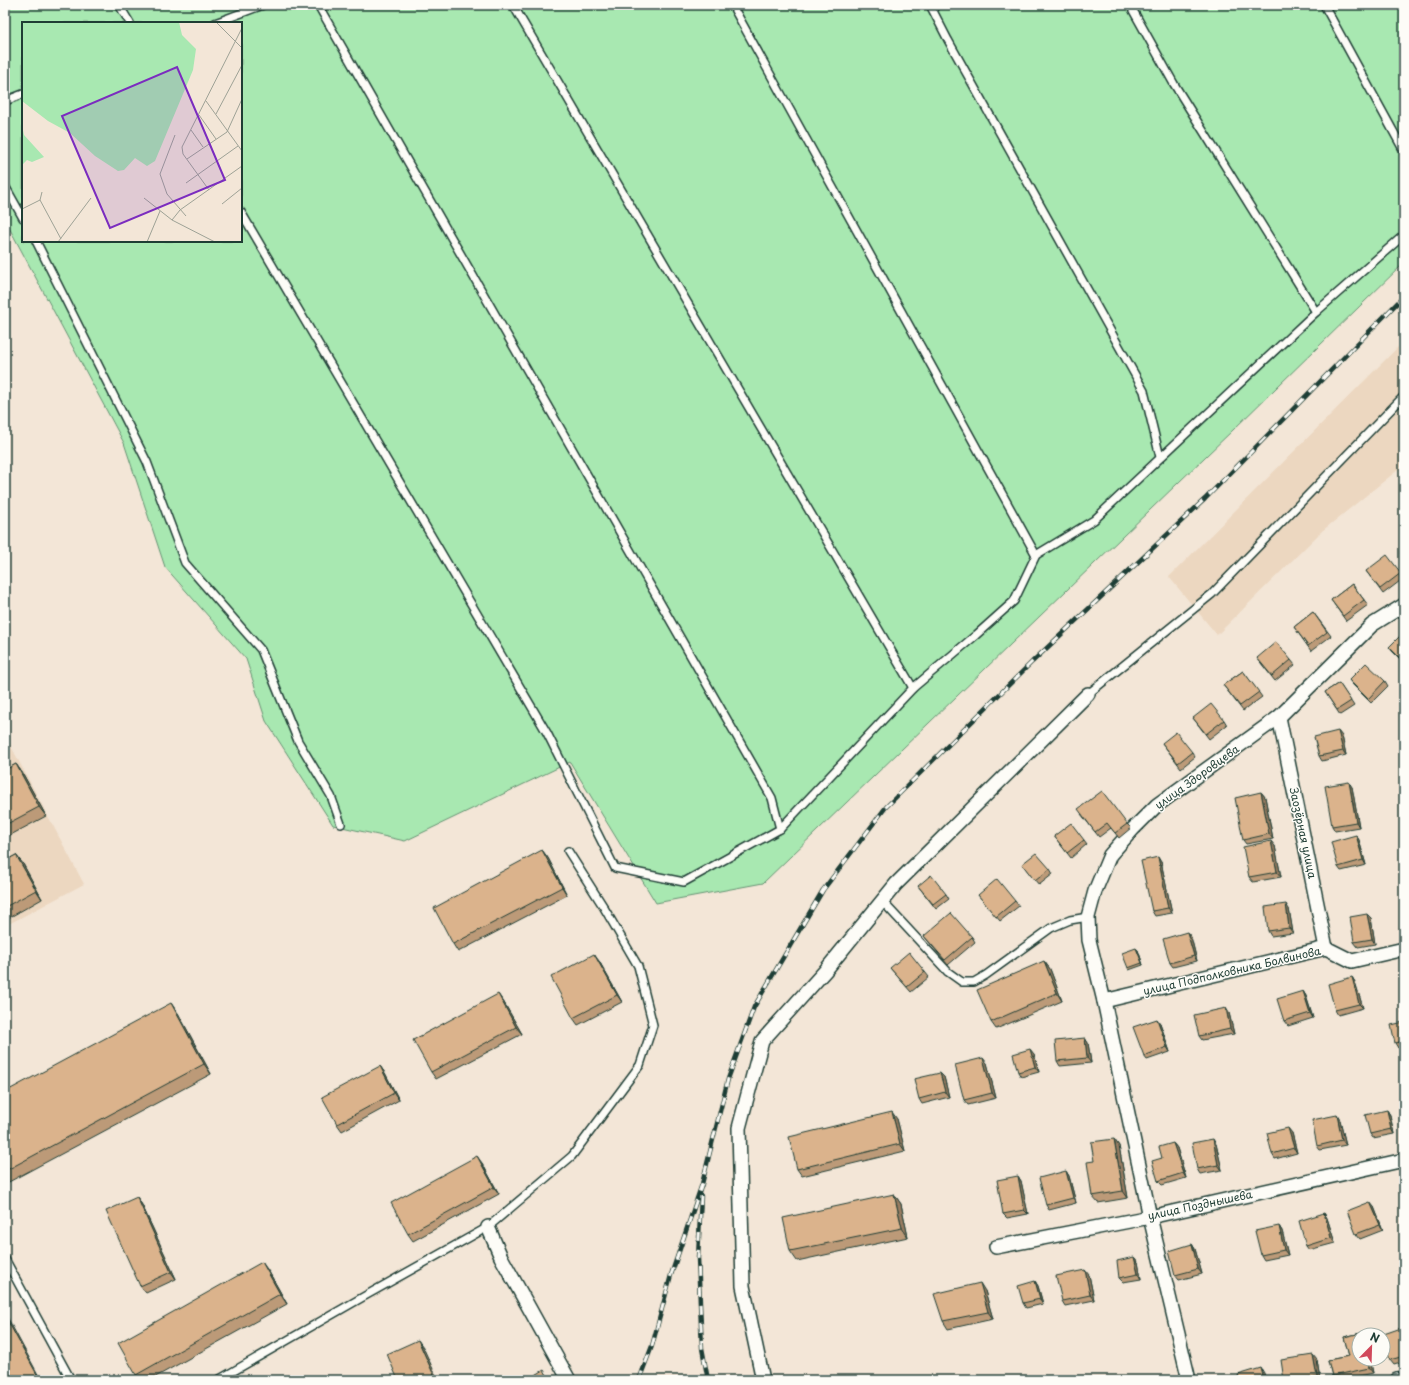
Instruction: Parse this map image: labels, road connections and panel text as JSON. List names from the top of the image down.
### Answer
{
  "streets": {
    "street": [
      "улица Здоровцева",
      "Заозёрная улица",
      "улица Подполковника Болвинова",
      "улица Позднышева"
    ]
  },
  "crossings": [
    ["улица Здоровцева", "Заозёрная улица"],
    ["улица Здоровцева", "улица Подполковника Болвинова"],
    ["улица Здоровцева", "улица Позднышева"],
    ["Заозёрная улица", "улица Подполковника Болвинова"]
  ],
  "north": "top right"
}
